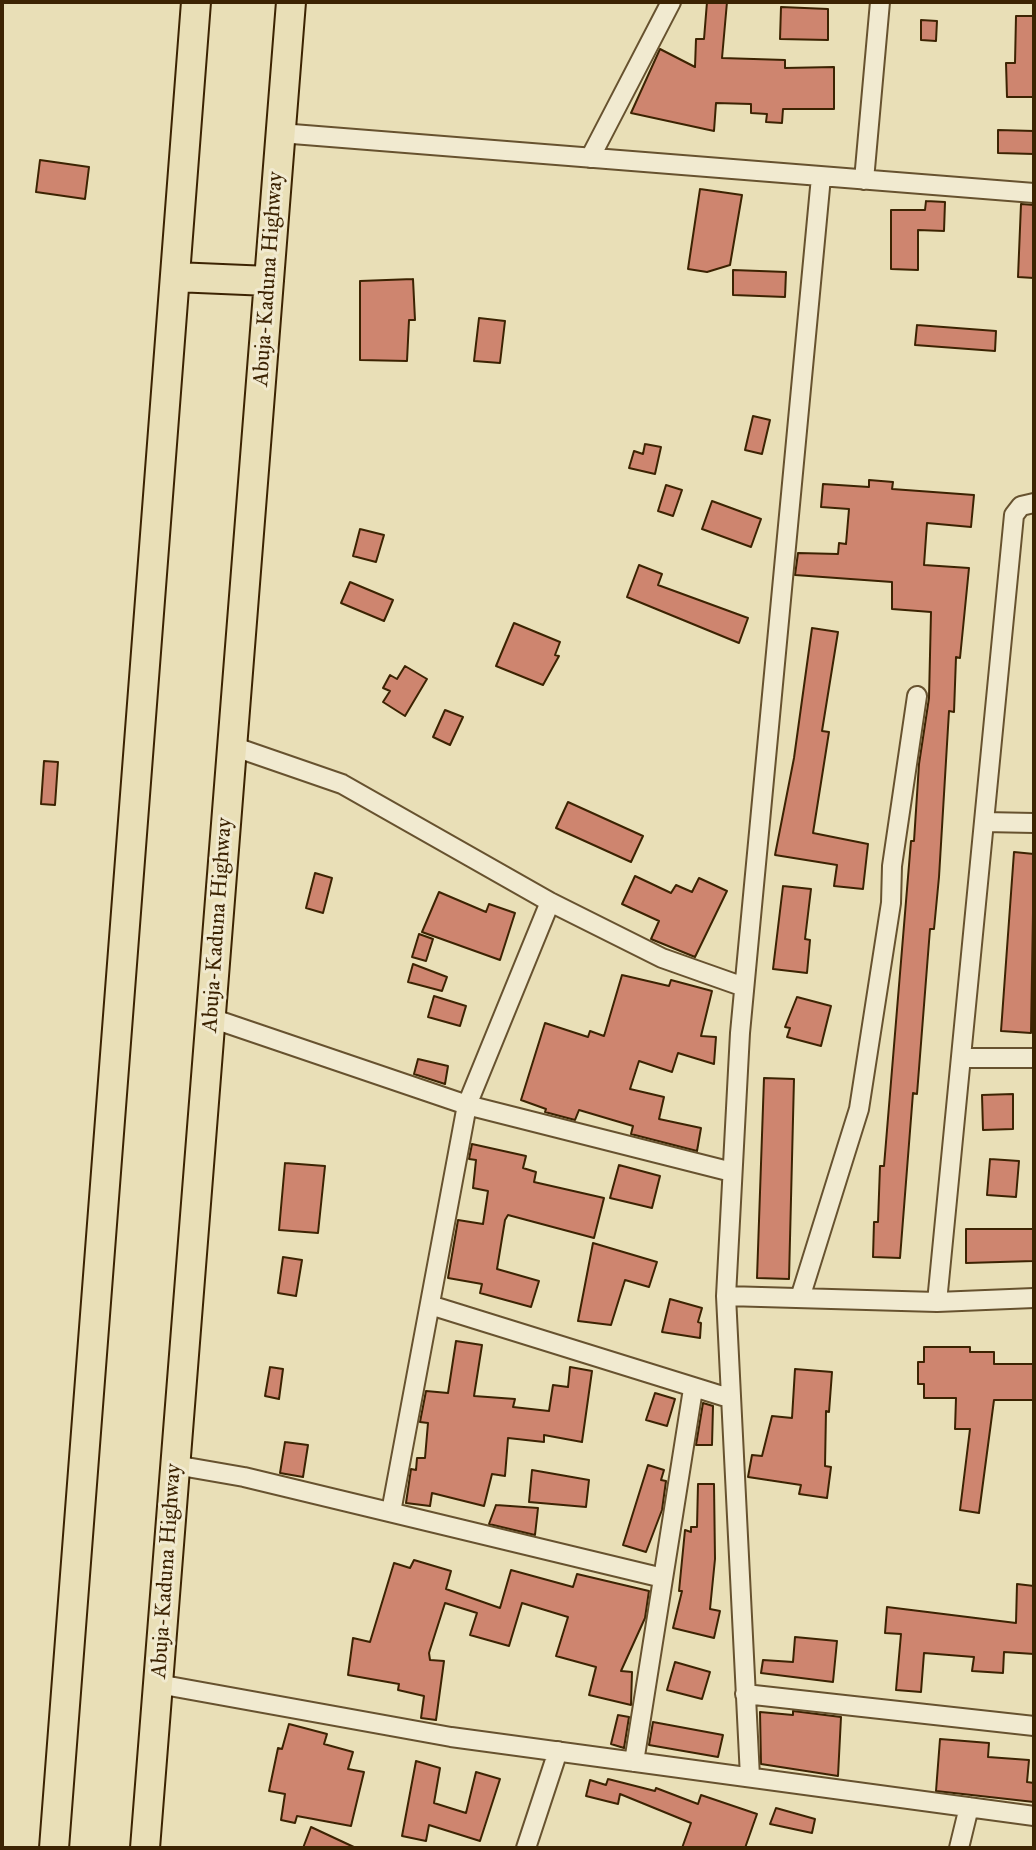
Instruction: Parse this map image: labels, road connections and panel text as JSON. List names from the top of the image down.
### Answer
{
  "streets": {
    "highway": ["Abuja-Kaduna Highway"]
  }
}
